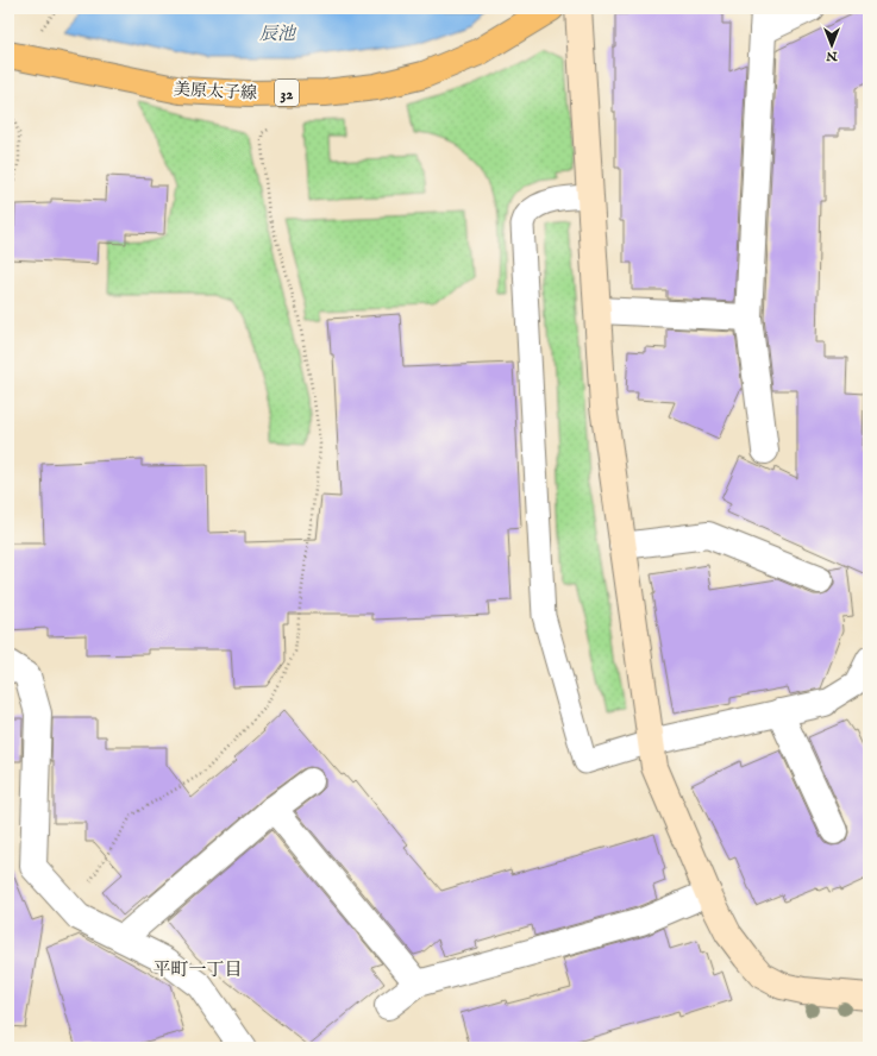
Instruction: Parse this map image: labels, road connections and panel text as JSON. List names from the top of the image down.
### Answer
{
  "streets": {
    "main road": ["美原太子線", "32"]
  },
  "districts": ["平町一丁目"],
  "water": ["辰池"],
  "north": "bottom"
}
